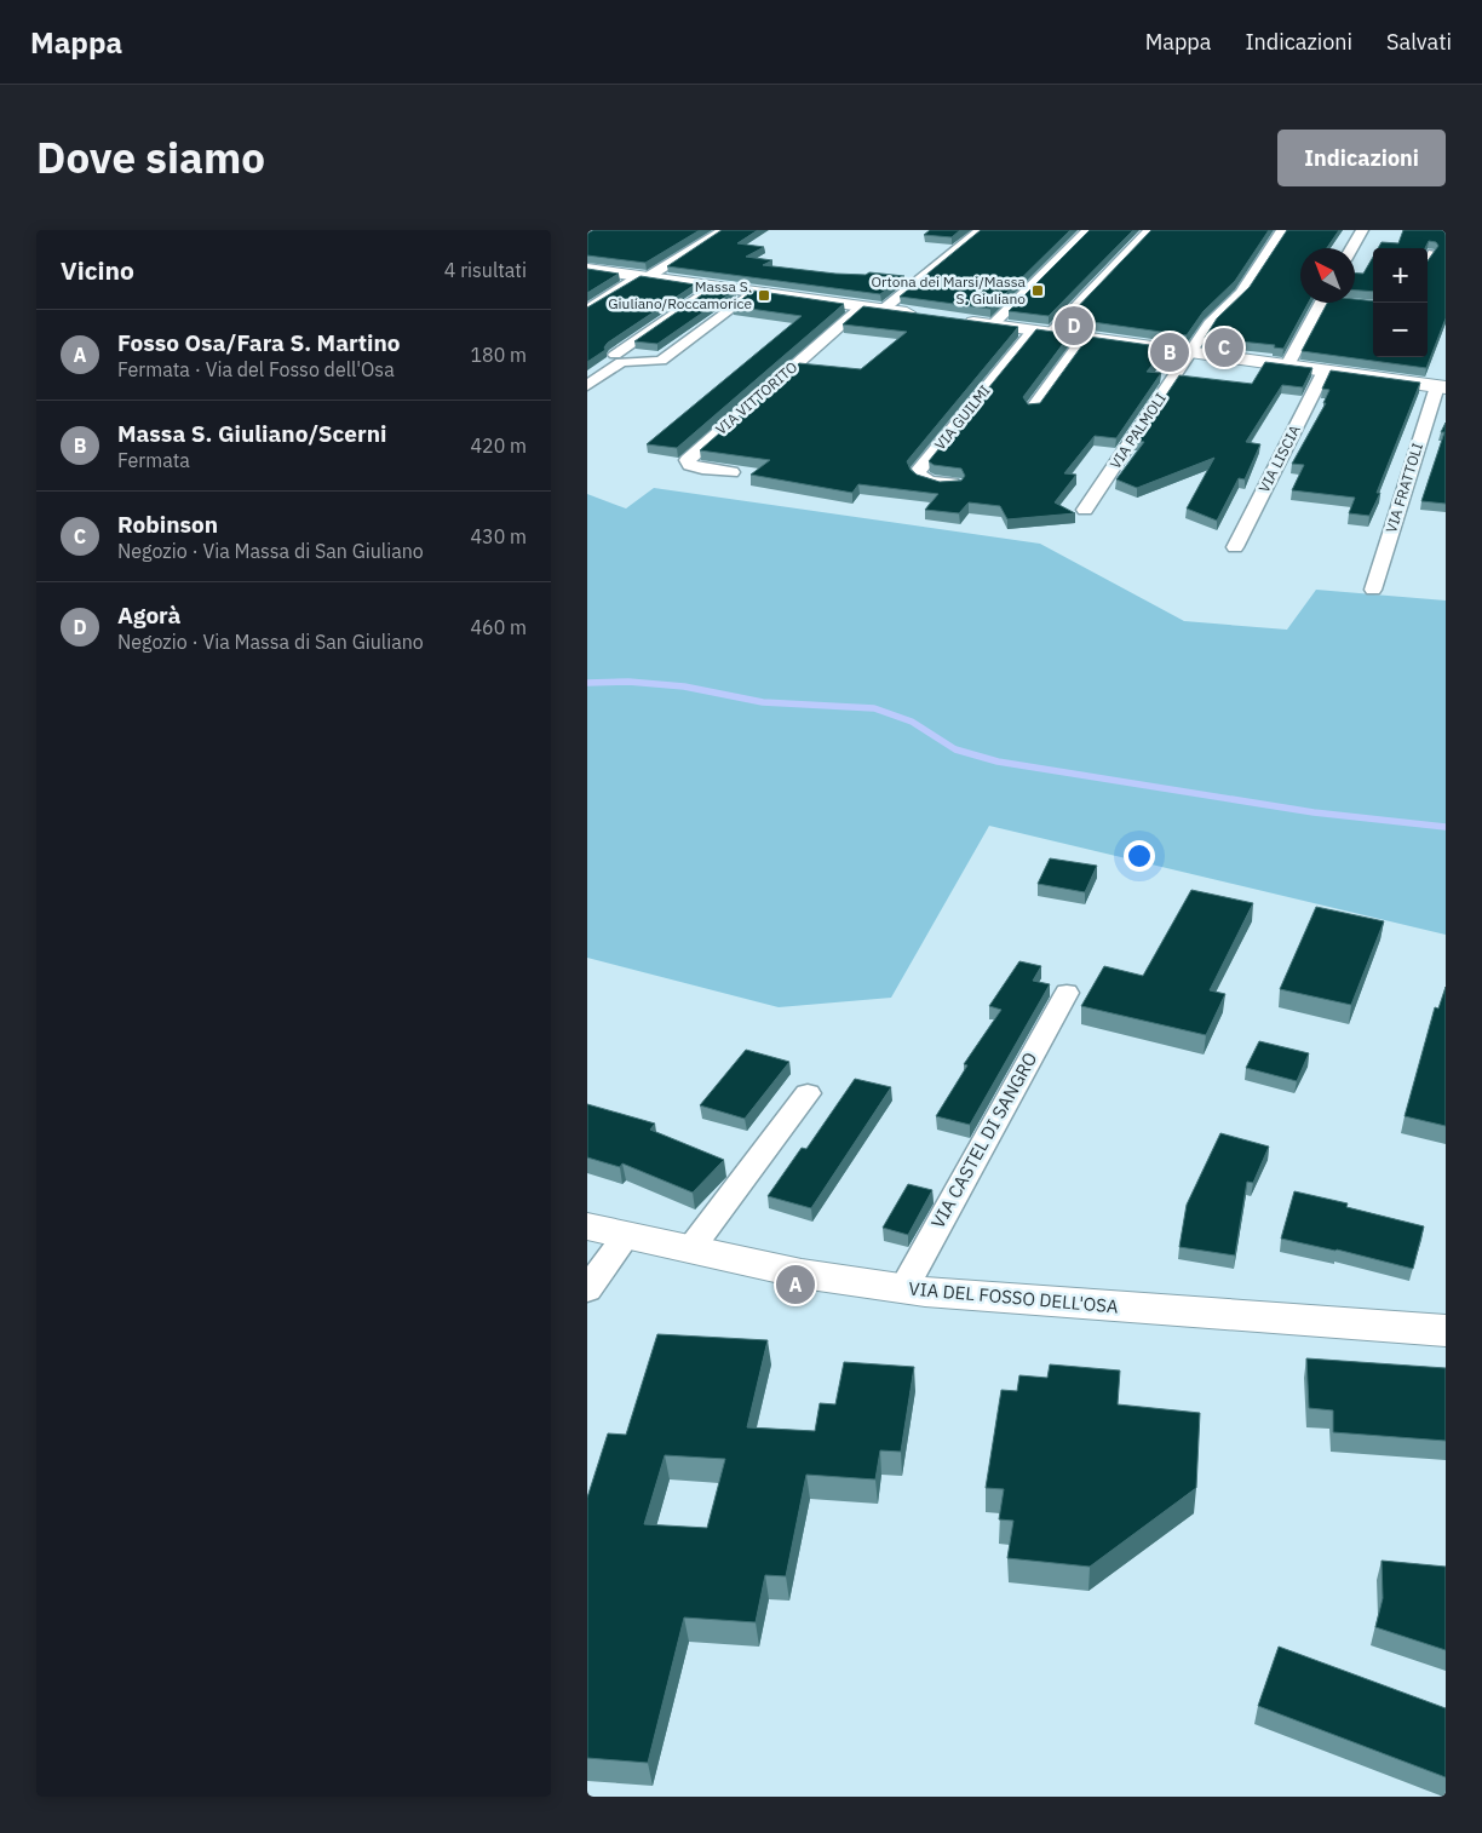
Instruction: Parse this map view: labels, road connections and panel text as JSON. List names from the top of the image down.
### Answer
{
  "streets": {
    "street": [
      "VIA VITTORITO",
      "VIA GUILMI",
      "VIA PALMOLI",
      "VIA LISCIA",
      "VIA FRATTOLI",
      "VIA CASTEL DI SANGRO",
      "VIA DEL FOSSO DELL'OSA"
    ]
  },
  "crossings": [
    ["VIA CASTEL DI SANGRO", "VIA DEL FOSSO DELL'OSA"]
  ],
  "places": {
    "transit": ["Ortona dei Marsi/Massa S. Giuliano", "Massa S. Giuliano/Roccamorice"]
  },
  "north": "top left",
  "page": {
    "header": "Mappa",
    "nav": ["Mappa", "Indicazioni", "Salvati"],
    "title": "Dove siamo",
    "buttons": "Indicazioni",
    "heading": ["Vicino", "4 risultati"],
    "map_buttons": ["+", "−"],
    "pins": [
      "D",
      "C",
      "B",
      "A"
    ],
    "list": [
      {
        "mark": "A",
        "name": "Fosso Osa/Fara S. Martino",
        "note": "Fermata · Via del Fosso dell'Osa",
        "value": "180 m"
      },
      {
        "mark": "B",
        "name": "Massa S. Giuliano/Scerni",
        "note": "Fermata",
        "value": "420 m"
      },
      {
        "mark": "C",
        "name": "Robinson",
        "note": "Negozio · Via Massa di San Giuliano",
        "value": "430 m"
      },
      {
        "mark": "D",
        "name": "Agorà",
        "note": "Negozio · Via Massa di San Giuliano",
        "value": "460 m"
      }
    ]
  }
}
